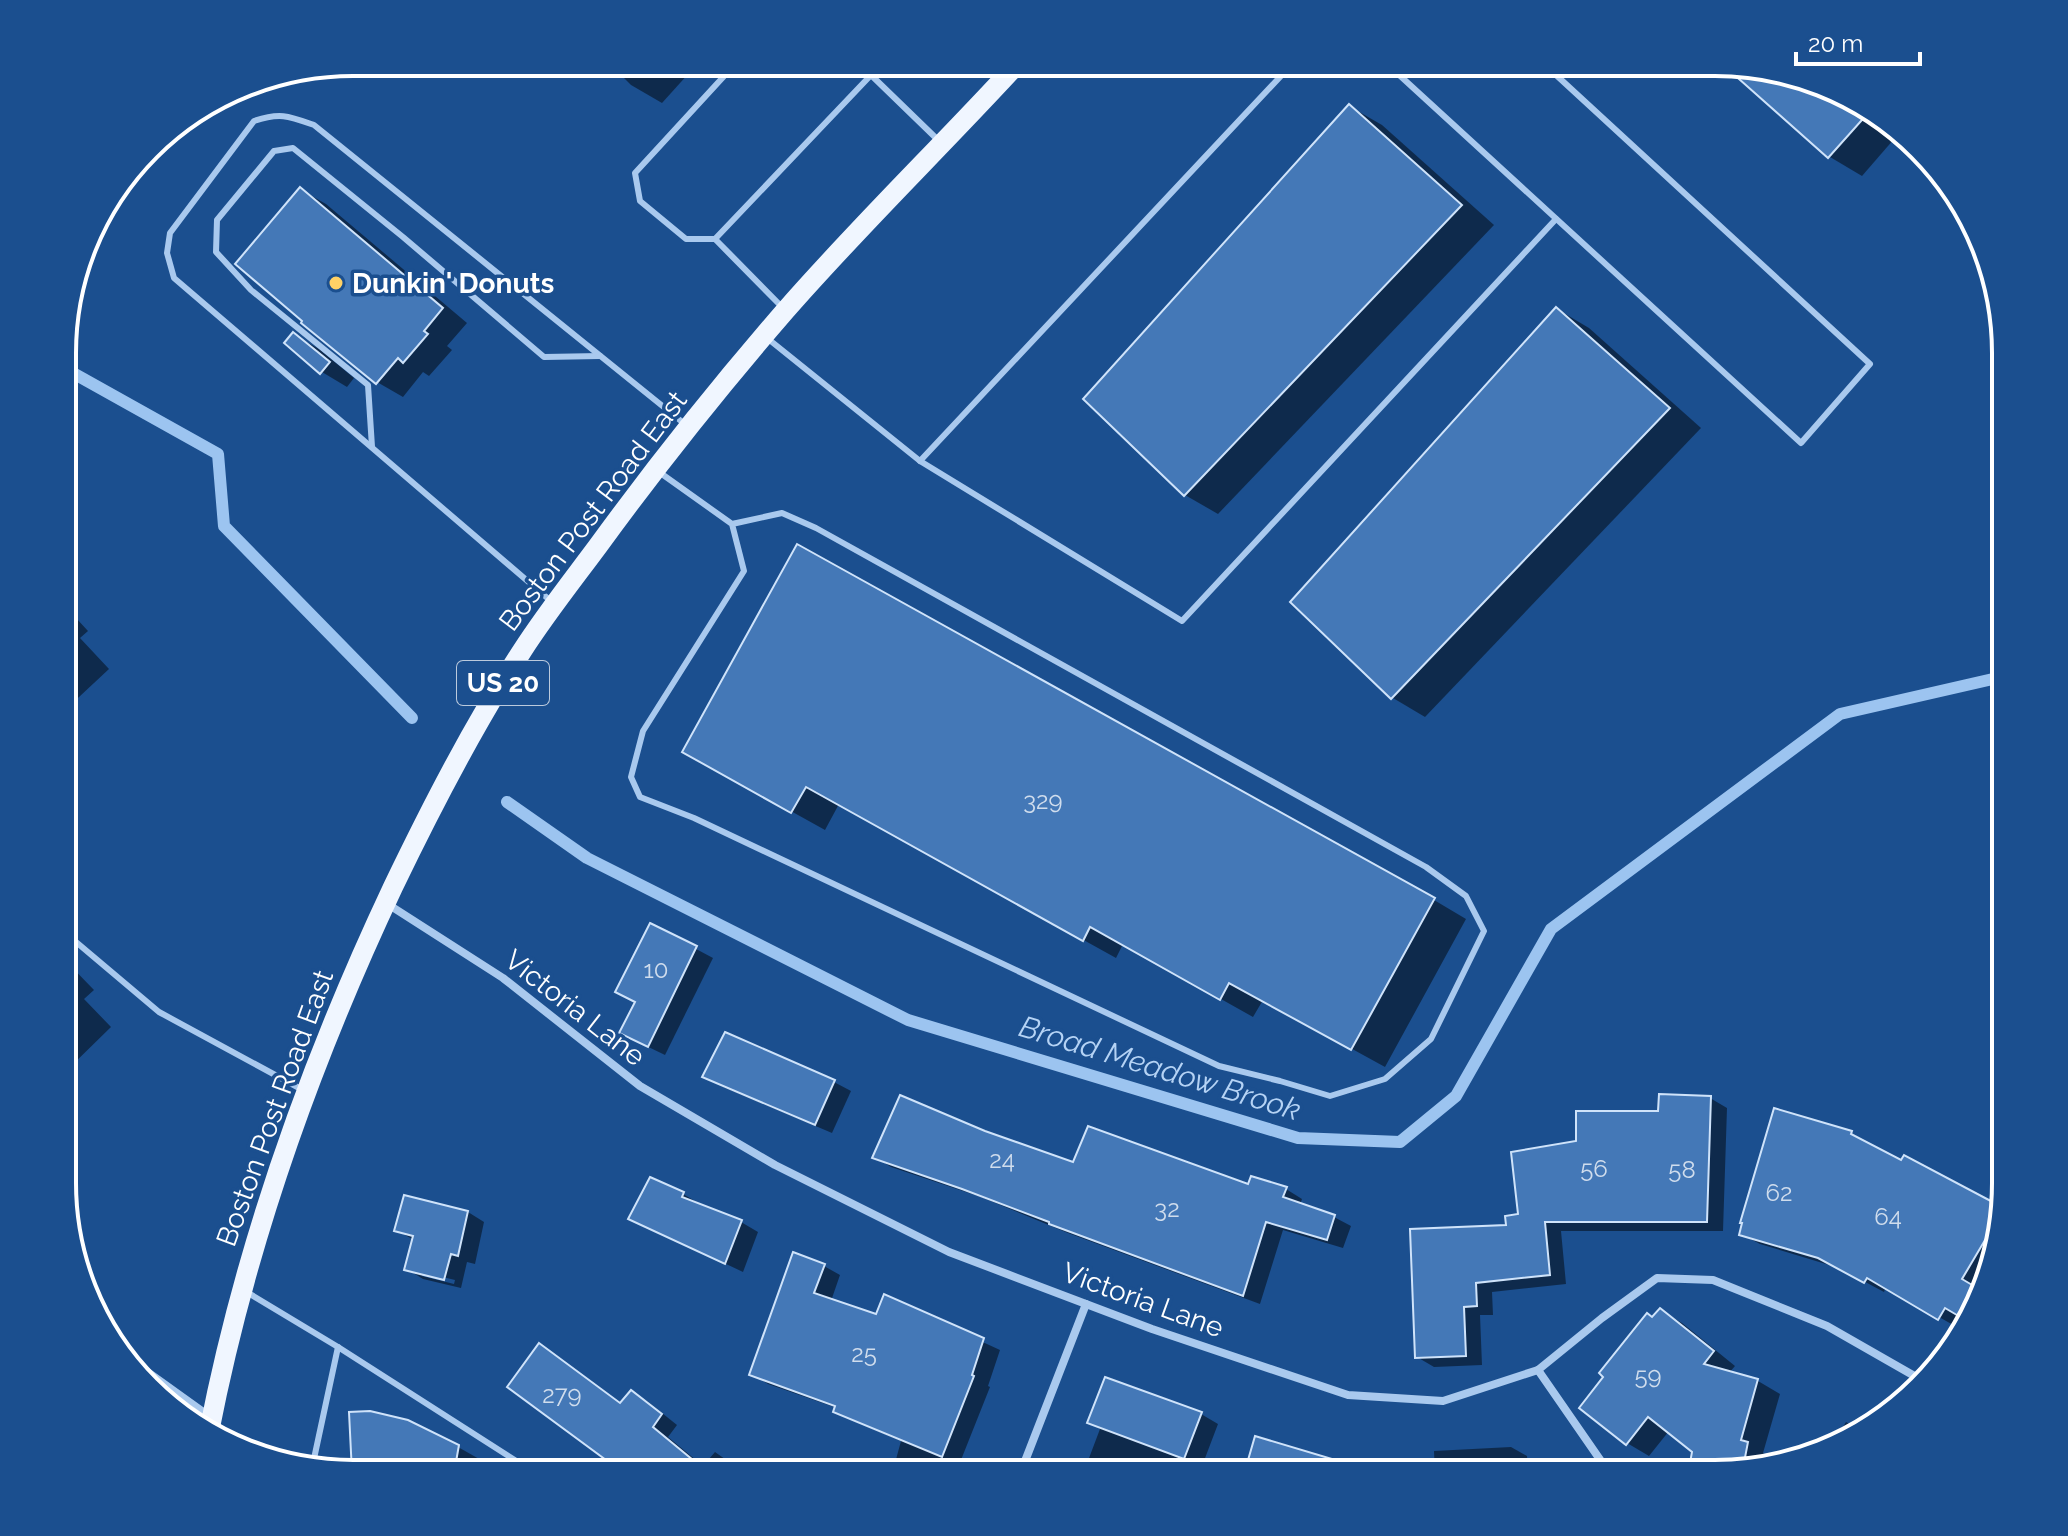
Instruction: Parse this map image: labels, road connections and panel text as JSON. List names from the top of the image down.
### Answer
{
  "streets": {
    "main road": ["Boston Post Road East", "US 20"],
    "street": ["Victoria Lane"]
  },
  "crossings": [
    ["Boston Post Road East", "Victoria Lane"]
  ],
  "water": ["Broad Meadow Brook"],
  "places": ["Dunkin' Donuts"],
  "house_numbers": [
    "329",
    "10",
    "24",
    "56",
    "58",
    "62",
    "32",
    "64",
    "25",
    "59",
    "279"
  ],
  "scale_bar": "20 m"
}
